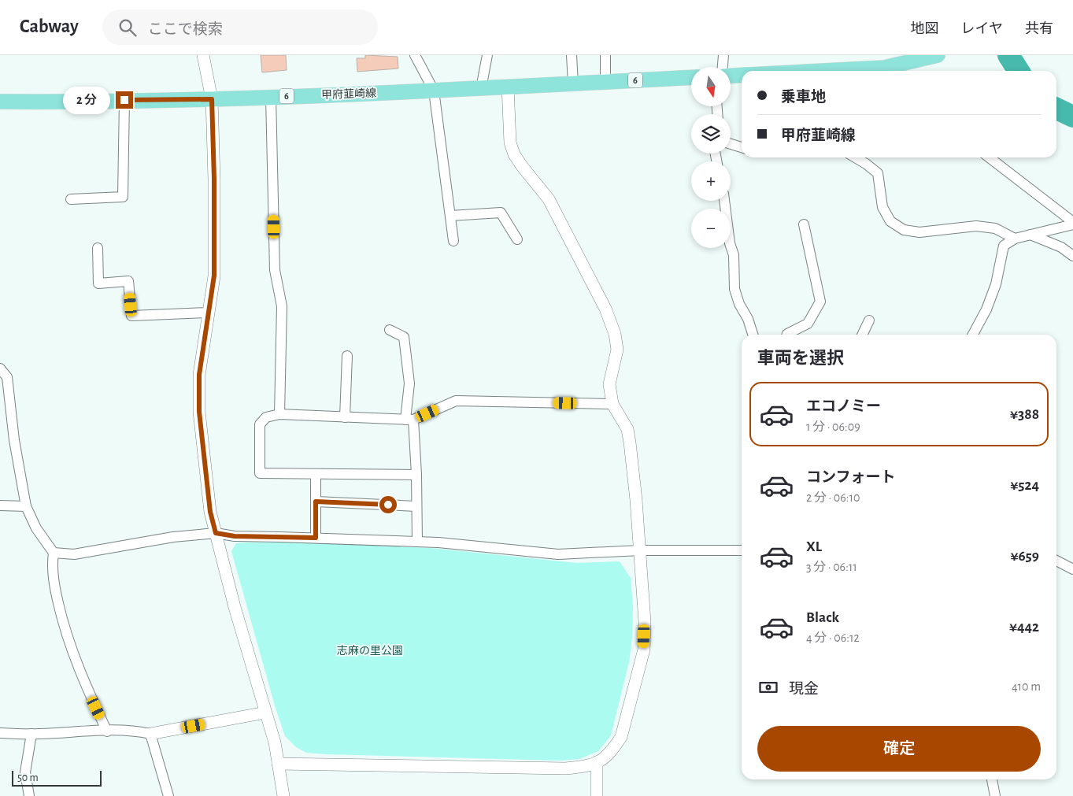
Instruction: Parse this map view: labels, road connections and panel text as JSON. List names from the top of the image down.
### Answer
{
  "streets": {
    "main road": ["6", "甲府韮崎線"]
  },
  "parks": ["志麻の里公園"],
  "scale_bar": "50 m",
  "north": "bottom",
  "page": {
    "header": "Cabway",
    "search": "ここで検索",
    "nav": ["地図", "レイヤ", "共有"],
    "map_buttons": ["+", "−"],
    "banner": ["乗車地", "甲府韮崎線"],
    "bubble": "2 分",
    "heading": "車両を選択",
    "list": [
      {
        "name": "エコノミー",
        "note": "1 分 · 06:09",
        "value": "¥388"
      },
      {
        "name": "コンフォート",
        "note": "2 分 · 06:10",
        "value": "¥524"
      },
      {
        "name": "XL",
        "note": "3 分 · 06:11",
        "value": "¥659"
      },
      {
        "name": "Black",
        "note": "4 分 · 06:12",
        "value": "¥442"
      }
    ],
    "pay": ["現金", "410 m"],
    "buttons": "確定",
    "scale": "50 m"
  }
}
